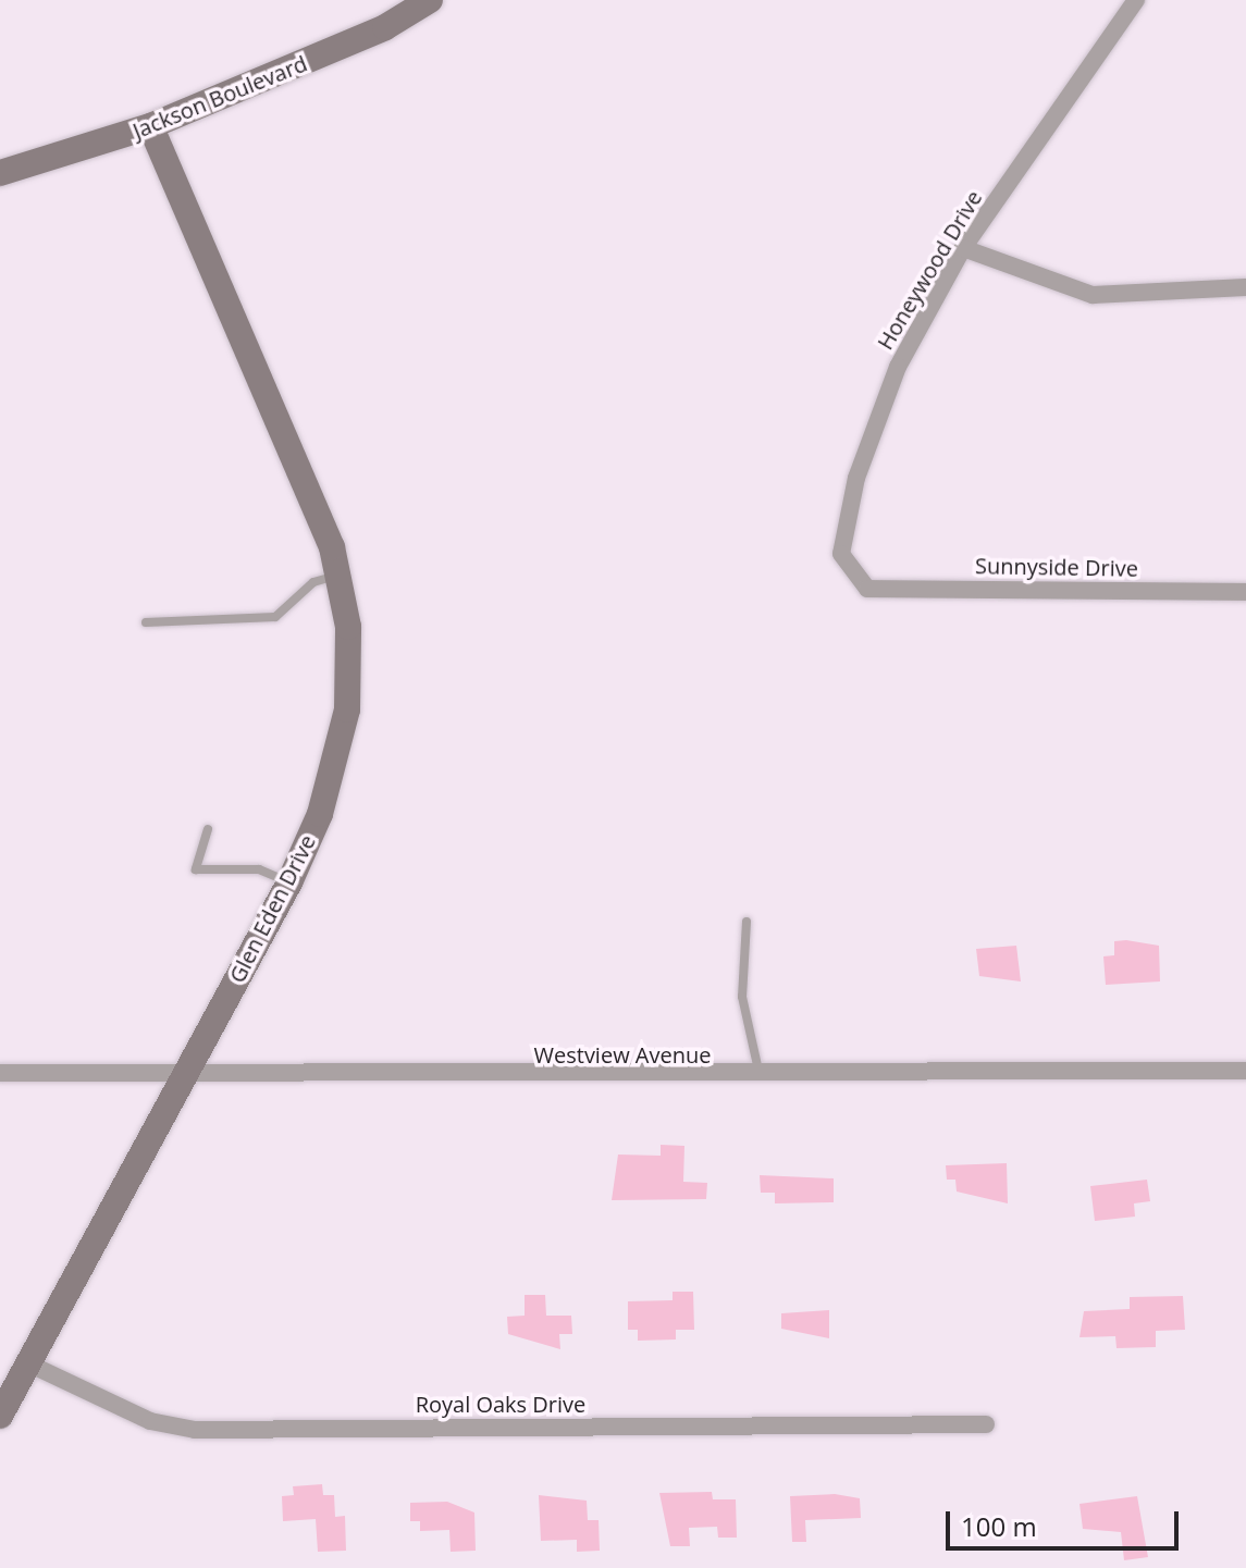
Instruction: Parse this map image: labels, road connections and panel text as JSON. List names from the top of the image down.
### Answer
{
  "streets": {
    "street": [
      "Jackson Boulevard",
      "Honeywood Drive",
      "Sunnyside Drive",
      "Glen Eden Drive",
      "Westview Avenue",
      "Royal Oaks Drive"
    ]
  },
  "crossings": [
    ["Jackson Boulevard", "Glen Eden Drive"],
    ["Honeywood Drive", "Sunnyside Drive"],
    ["Glen Eden Drive", "Westview Avenue"],
    ["Glen Eden Drive", "Royal Oaks Drive"]
  ],
  "scale_bar": "100 m"
}
